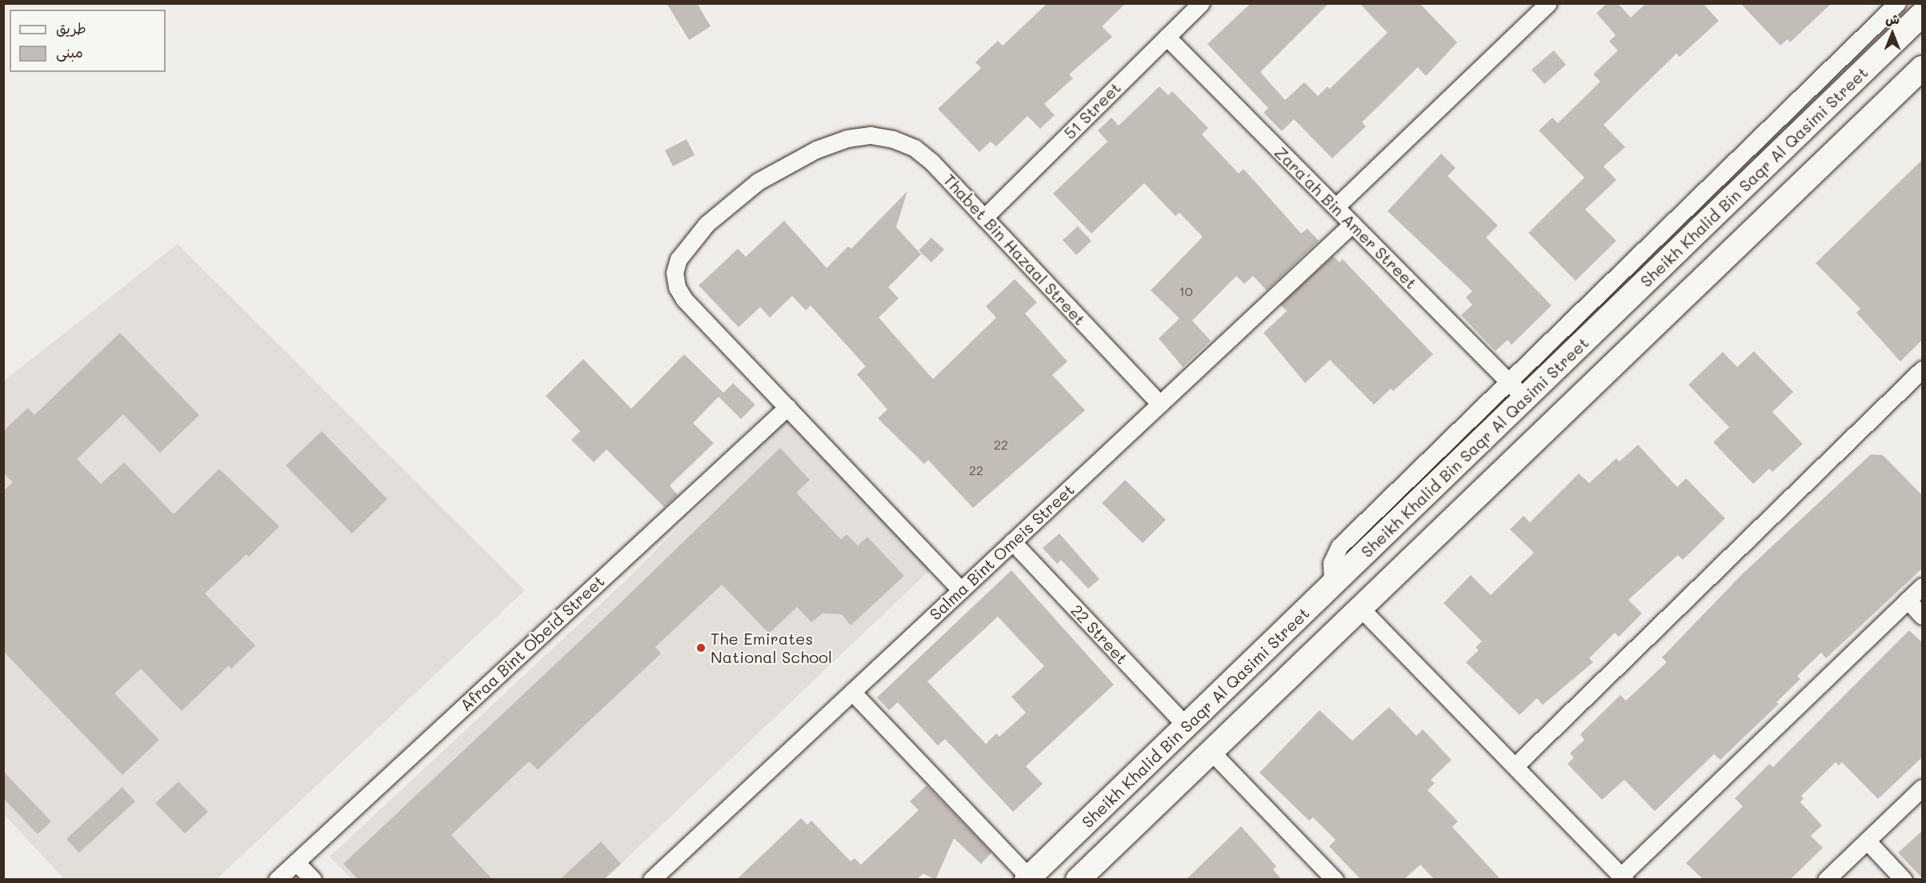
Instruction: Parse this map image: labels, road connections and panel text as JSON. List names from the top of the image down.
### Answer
{
  "streets": {
    "main road": ["Sheikh Khalid Bin Saqr Al Qasimi Street"],
    "street": [
      "51 Street",
      "Zara'ah Bin Amer Street",
      "Thabet Bin Hazaal Street",
      "Salma Bint Omeis Street",
      "22 Street",
      "Afraa Bint Obeid Street"
    ]
  },
  "crossings": [
    ["51 Street", "Zara'ah Bin Amer Street"],
    ["51 Street", "Thabet Bin Hazaal Street"],
    ["Sheikh Khalid Bin Saqr Al Qasimi Street", "Zara'ah Bin Amer Street"],
    ["Sheikh Khalid Bin Saqr Al Qasimi Street", "22 Street"],
    ["Zara'ah Bin Amer Street", "Salma Bint Omeis Street"],
    ["Thabet Bin Hazaal Street", "Salma Bint Omeis Street"],
    ["Thabet Bin Hazaal Street", "Afraa Bint Obeid Street"],
    ["Salma Bint Omeis Street", "22 Street"]
  ],
  "places": ["The Emirates National School"],
  "house_numbers": ["10", "22", "22"],
  "legend": ["طريق", "مبنى"],
  "north": "top"
}
